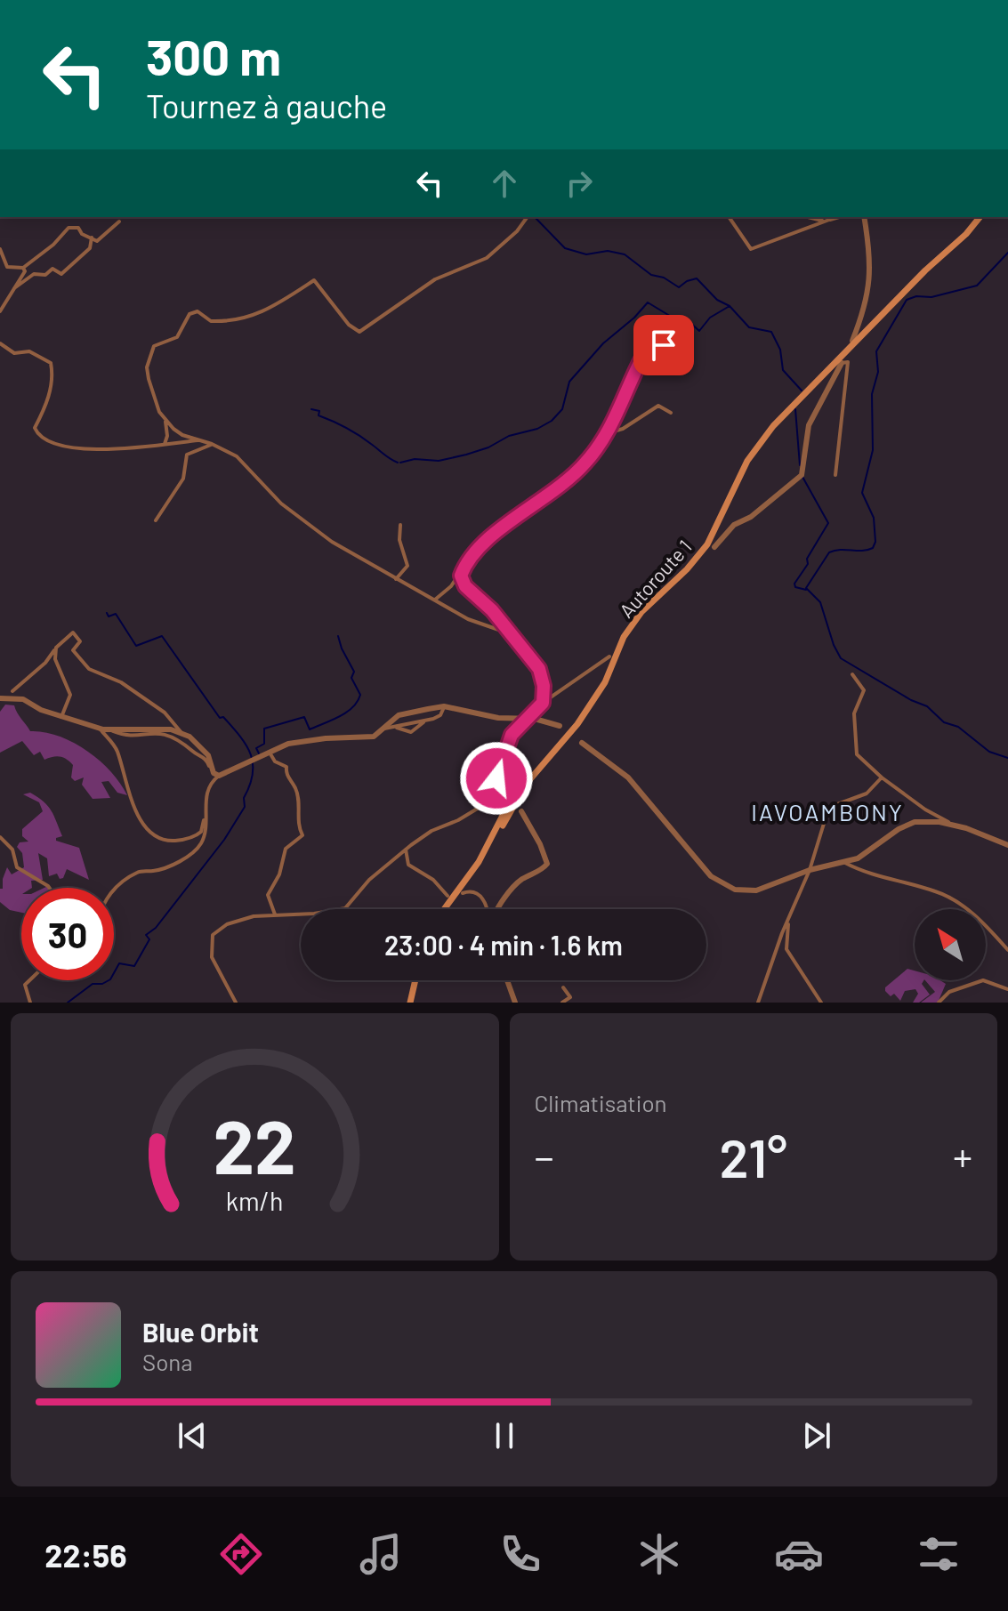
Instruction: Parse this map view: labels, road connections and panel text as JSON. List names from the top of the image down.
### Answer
{
  "streets": {
    "main road": ["Autoroute 1"]
  },
  "districts": ["IAVOAMBONY"],
  "north": "top left",
  "page": {
    "turn": ["300 m", "Tournez à gauche"],
    "limit": "30",
    "trip": "23:00 · 4 min · 1.6 km",
    "tile": "Climatisation",
    "heat": ["−", "21°", "+"],
    "song": ["Blue Orbit", "Sona"],
    "tabs": "22:56",
    "gauge": ["22", "km/h"]
  }
}
